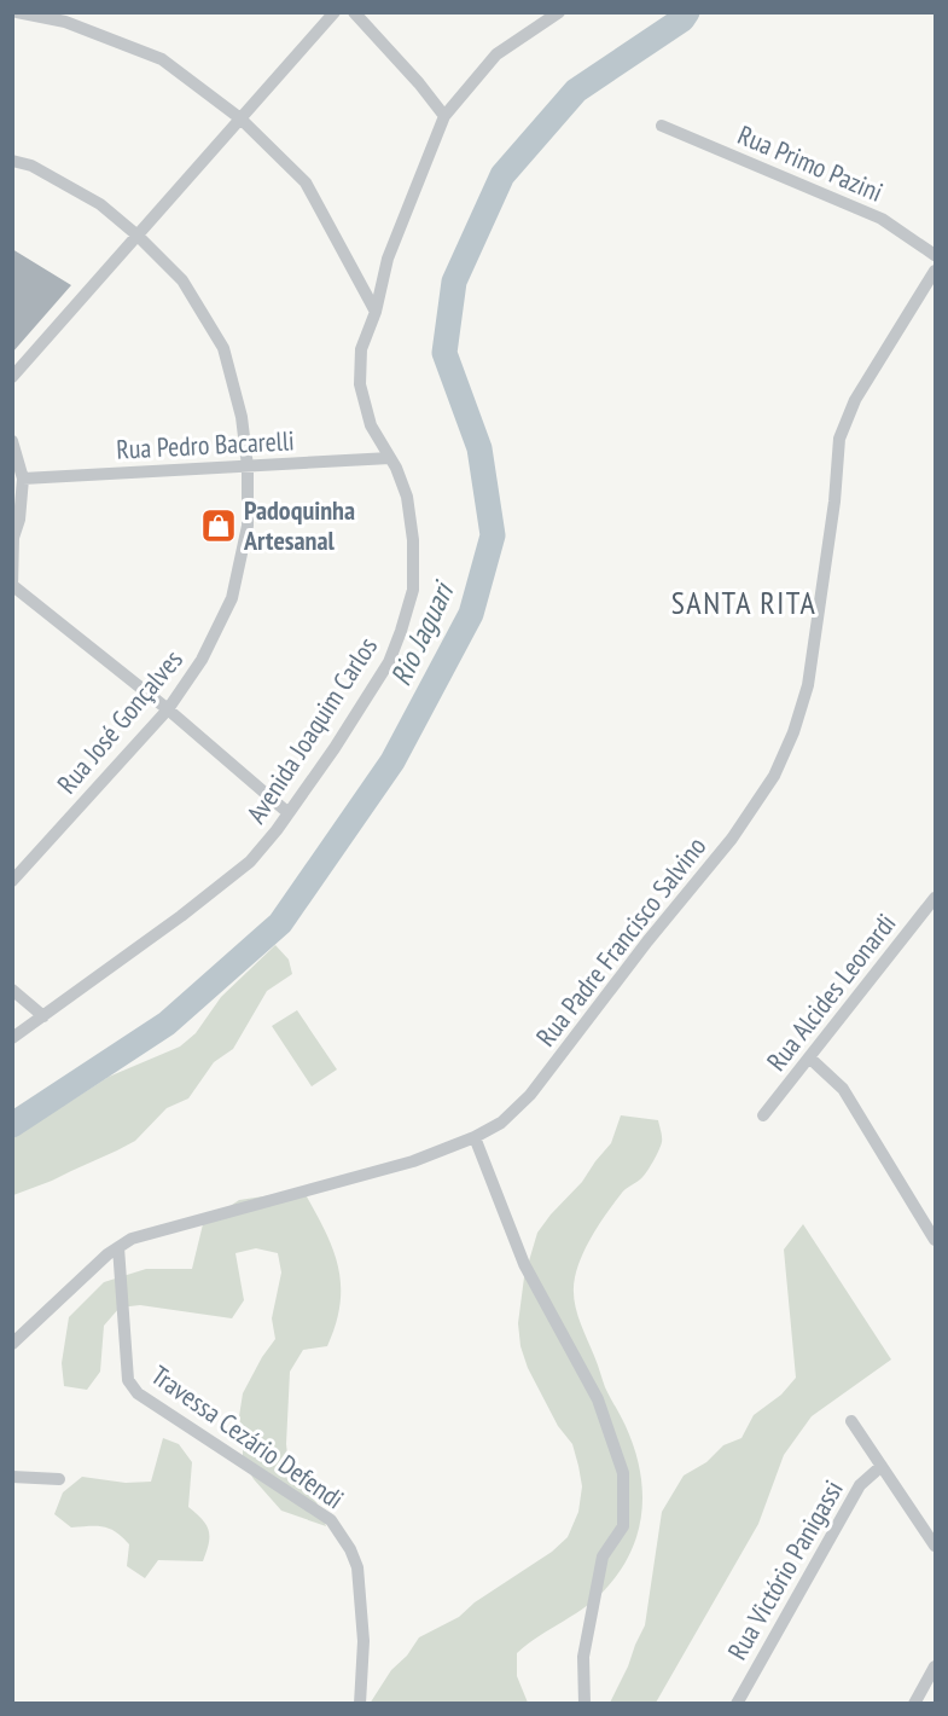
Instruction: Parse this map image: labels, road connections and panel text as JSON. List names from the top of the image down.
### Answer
{
  "streets": {
    "street": [
      "Rua Primo Pazini",
      "Rua Pedro Bacarelli",
      "Rua José Gonçalves",
      "Avenida Joaquim Carlos",
      "Rua Padre Francisco Salvino",
      "Rua Alcides Leonardi",
      "Travessa Cezário Defendi",
      "Rua Victório Panigassi"
    ]
  },
  "crossings": [
    ["Rua Pedro Bacarelli", "Rua José Gonçalves"],
    ["Rua Pedro Bacarelli", "Avenida Joaquim Carlos"],
    ["Rua Padre Francisco Salvino", "Travessa Cezário Defendi"]
  ],
  "districts": ["SANTA RITA"],
  "water": ["Rio Jaguari"],
  "places": {
    "shop": ["Padoquinha Artesanal"]
  }
}
